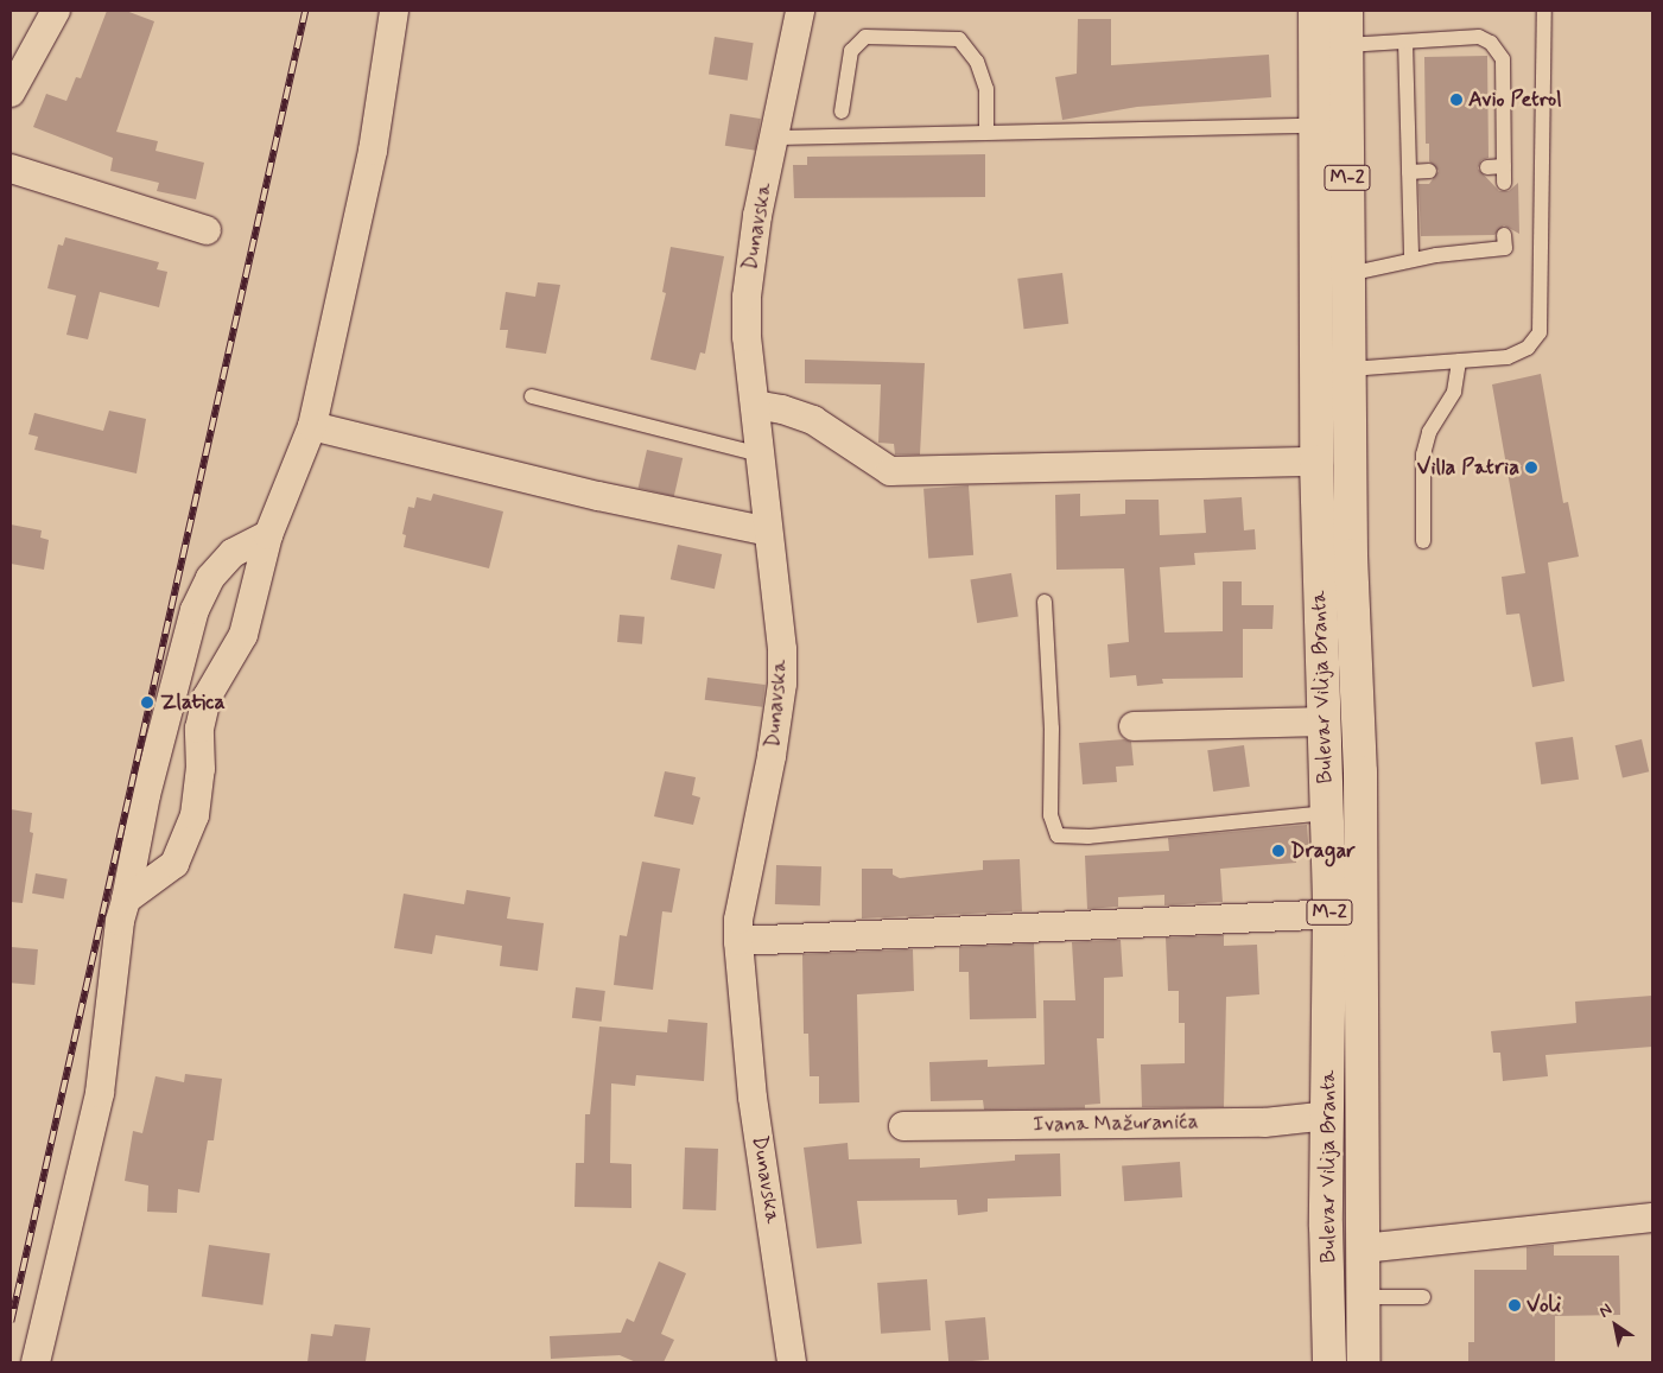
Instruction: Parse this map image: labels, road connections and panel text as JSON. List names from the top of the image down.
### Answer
{
  "streets": {
    "main road": ["M-2", "Bulevar Vilija Branta"],
    "street": ["Dunavska", "Ivana Mažuranića"]
  },
  "crossings": [
    ["Bulevar Vilija Branta", "Ivana Mažuranića"]
  ],
  "places": [
    "Avio Petrol",
    "Villa Patria",
    "Zlatica",
    "Dragar",
    "Voli"
  ],
  "north": "top left"
}
